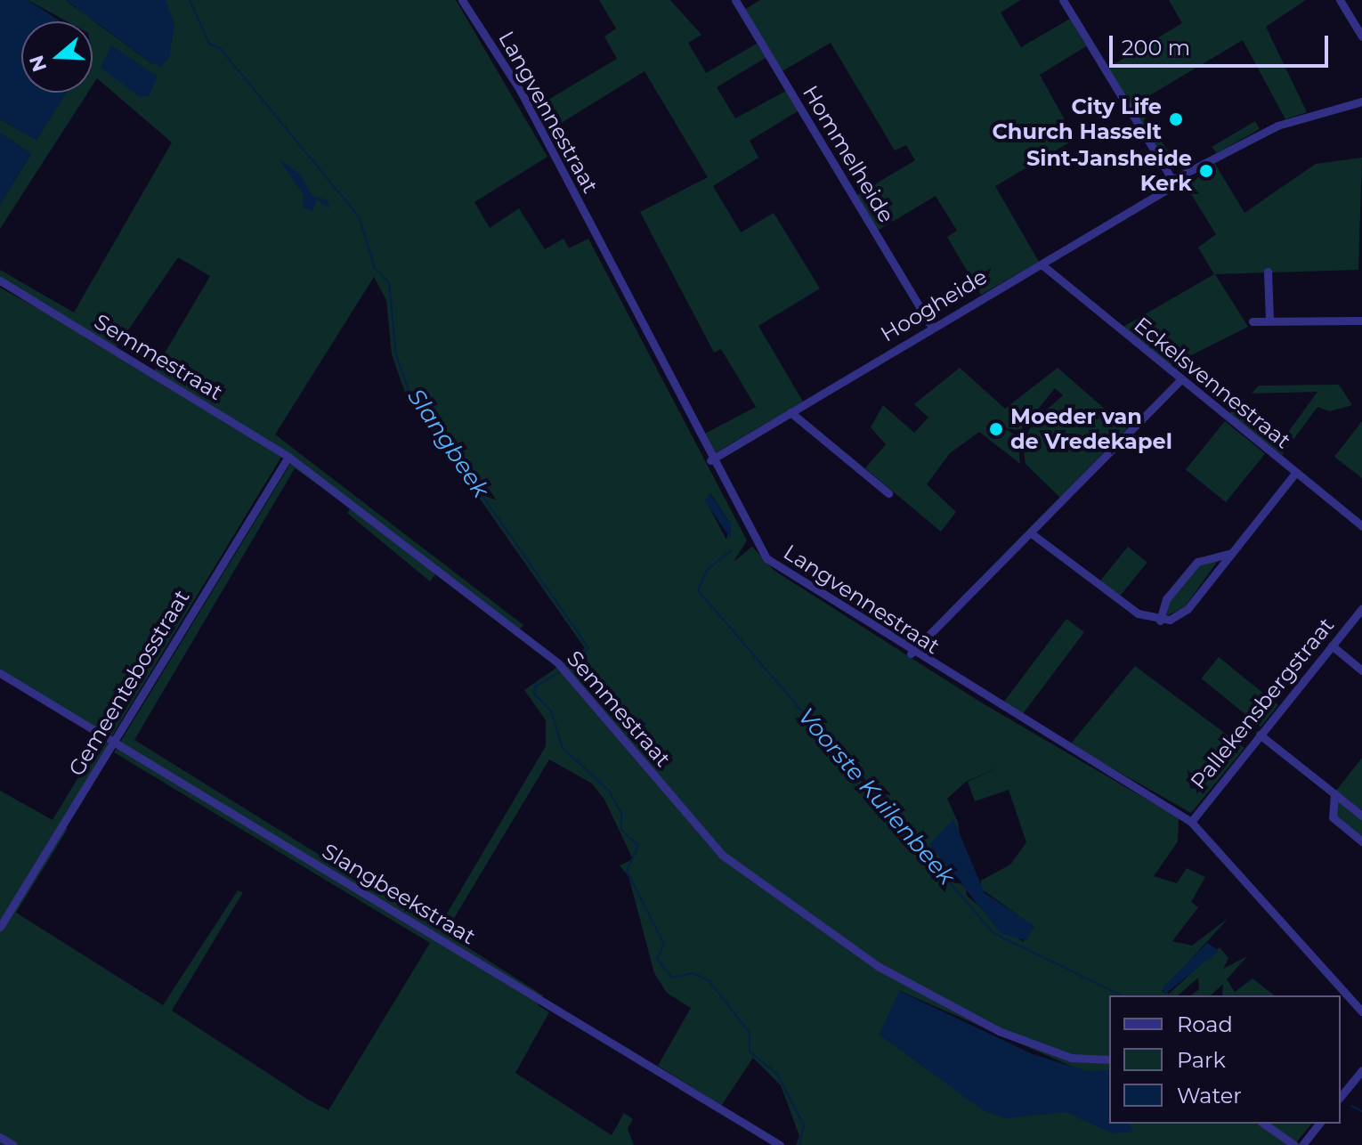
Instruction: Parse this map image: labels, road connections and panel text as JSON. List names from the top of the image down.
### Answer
{
  "streets": {
    "street": [
      "Langvennestraat",
      "Hommelheide",
      "Hoogheide",
      "Semmestraat",
      "Eckelsvennestraat",
      "Gemeentebosstraat",
      "Pallekensbergstraat",
      "Slangbeekstraat"
    ]
  },
  "crossings": [
    ["Langvennestraat", "Hoogheide"],
    ["Langvennestraat", "Pallekensbergstraat"],
    ["Hommelheide", "Hoogheide"],
    ["Hoogheide", "Eckelsvennestraat"],
    ["Semmestraat", "Gemeentebosstraat"],
    ["Gemeentebosstraat", "Slangbeekstraat"]
  ],
  "water": ["Slangbeek", "Voorste Kuilenbeek"],
  "places": ["City Life Church Hasselt", "Sint-Jansheide Kerk", "Moeder van de Vredekapel"],
  "legend": ["Road", "Park", "Water"],
  "scale_bar": "200 m",
  "north": "left"
}
